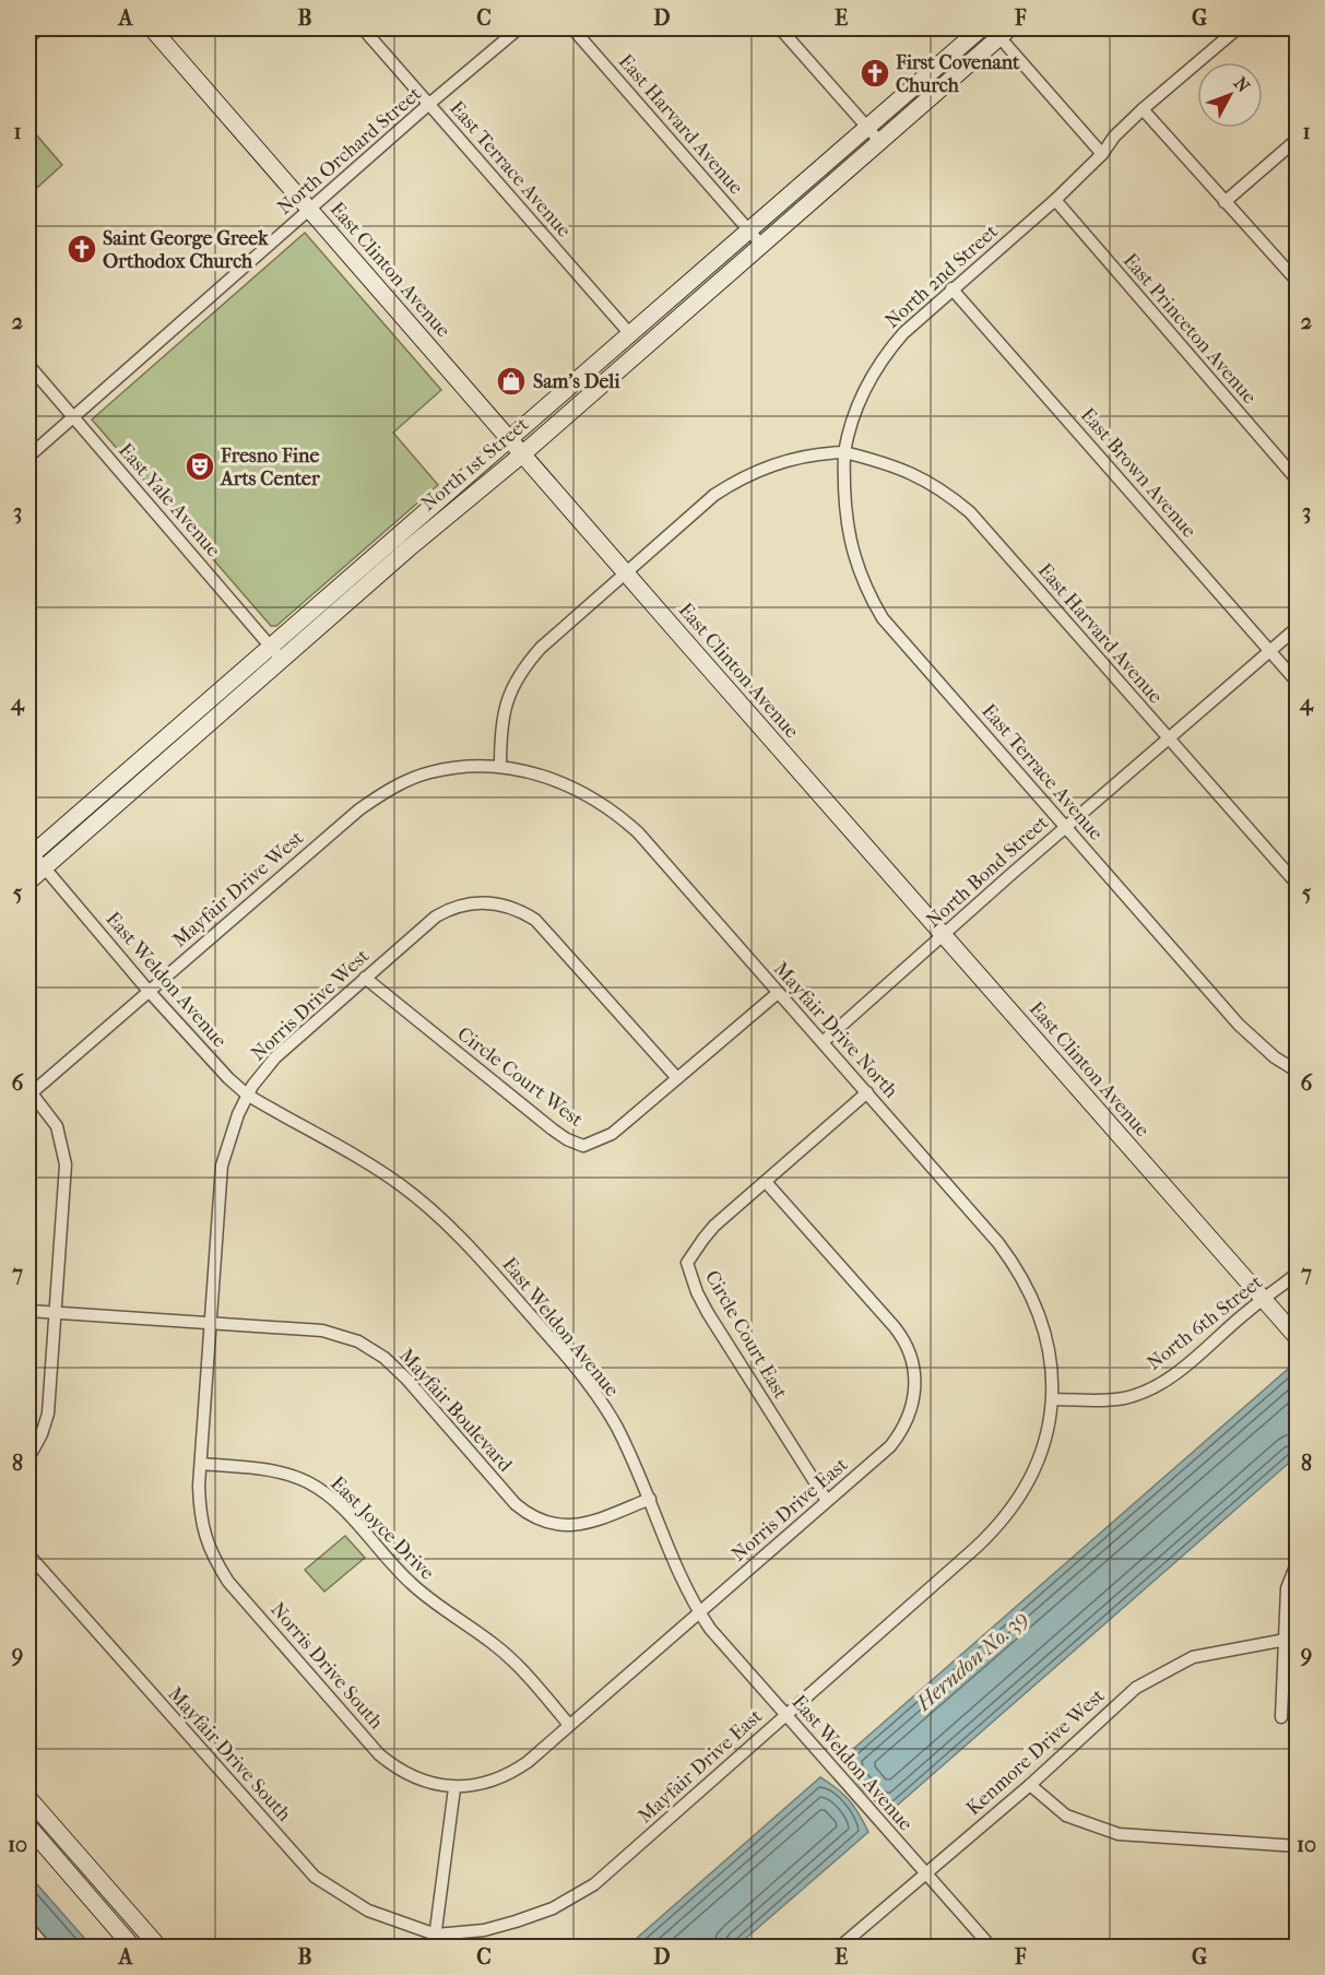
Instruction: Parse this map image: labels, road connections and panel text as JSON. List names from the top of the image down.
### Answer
{
  "streets": {
    "main road": ["East Clinton Avenue", "North 1st Street"],
    "street": [
      "East Harvard Avenue",
      "North Orchard Street",
      "East Terrace Avenue",
      "North 2nd Street",
      "East Princeton Avenue",
      "East Brown Avenue",
      "East Yale Avenue",
      "North Bond Street",
      "Mayfair Drive West",
      "East Weldon Avenue",
      "Norris Drive West",
      "Mayfair Drive North",
      "Circle Court West",
      "North 6th Street",
      "Circle Court East",
      "Mayfair Boulevard",
      "Norris Drive East",
      "East Joyce Drive",
      "Norris Drive South",
      "Kenmore Drive West",
      "Mayfair Drive South",
      "Mayfair Drive East"
    ]
  },
  "crossings": [
    ["East Harvard Avenue", "East Terrace Avenue"],
    ["East Harvard Avenue", "North 2nd Street"],
    ["East Harvard Avenue", "North 1st Street"],
    ["East Harvard Avenue", "North Bond Street"],
    ["North Orchard Street", "East Terrace Avenue"],
    ["North Orchard Street", "East Clinton Avenue"],
    ["North Orchard Street", "East Yale Avenue"],
    ["East Terrace Avenue", "North 2nd Street"],
    ["East Terrace Avenue", "North 1st Street"],
    ["East Terrace Avenue", "North Bond Street"],
    ["East Clinton Avenue", "North 1st Street"],
    ["East Clinton Avenue", "North Bond Street"],
    ["East Clinton Avenue", "North 6th Street"],
    ["North 2nd Street", "East Princeton Avenue"],
    ["North 2nd Street", "East Brown Avenue"],
    ["North 1st Street", "East Yale Avenue"],
    ["North 1st Street", "East Weldon Avenue"],
    ["East Brown Avenue", "North Bond Street"],
    ["North Bond Street", "Mayfair Drive North"],
    ["Mayfair Drive West", "East Weldon Avenue"],
    ["Mayfair Drive West", "Mayfair Drive North"],
    ["East Weldon Avenue", "Norris Drive West"],
    ["East Weldon Avenue", "Mayfair Boulevard"],
    ["East Weldon Avenue", "Norris Drive East"],
    ["East Weldon Avenue", "Kenmore Drive West"],
    ["East Weldon Avenue", "Mayfair Drive East"],
    ["Norris Drive West", "Circle Court West"],
    ["Norris Drive West", "Mayfair Boulevard"],
    ["Norris Drive West", "East Joyce Drive"],
    ["Norris Drive West", "Norris Drive South"],
    ["Mayfair Drive North", "Circle Court West"],
    ["Mayfair Drive North", "North 6th Street"],
    ["Mayfair Drive North", "Circle Court East"],
    ["Mayfair Drive North", "Mayfair Drive East"],
    ["North 6th Street", "Mayfair Drive East"],
    ["Circle Court East", "Norris Drive East"],
    ["Norris Drive East", "East Joyce Drive"],
    ["Norris Drive East", "Norris Drive South"],
    ["Mayfair Drive South", "Mayfair Drive East"]
  ],
  "water": ["Herndon No. 39"],
  "places": {
    "church": ["First Covenant Church", "Saint George Greek Orthodox Church"],
    "shop": ["Sam's Deli"],
    "theatre": ["Fresno Fine Arts Center"]
  },
  "north": "top right",
  "grid": {
    "columns": [
      "A",
      "B",
      "C",
      "D",
      "E",
      "F",
      "G"
    ],
    "rows": [
      "1",
      "2",
      "3",
      "4",
      "5",
      "6",
      "7",
      "8",
      "9",
      "10"
    ]
  }
}
